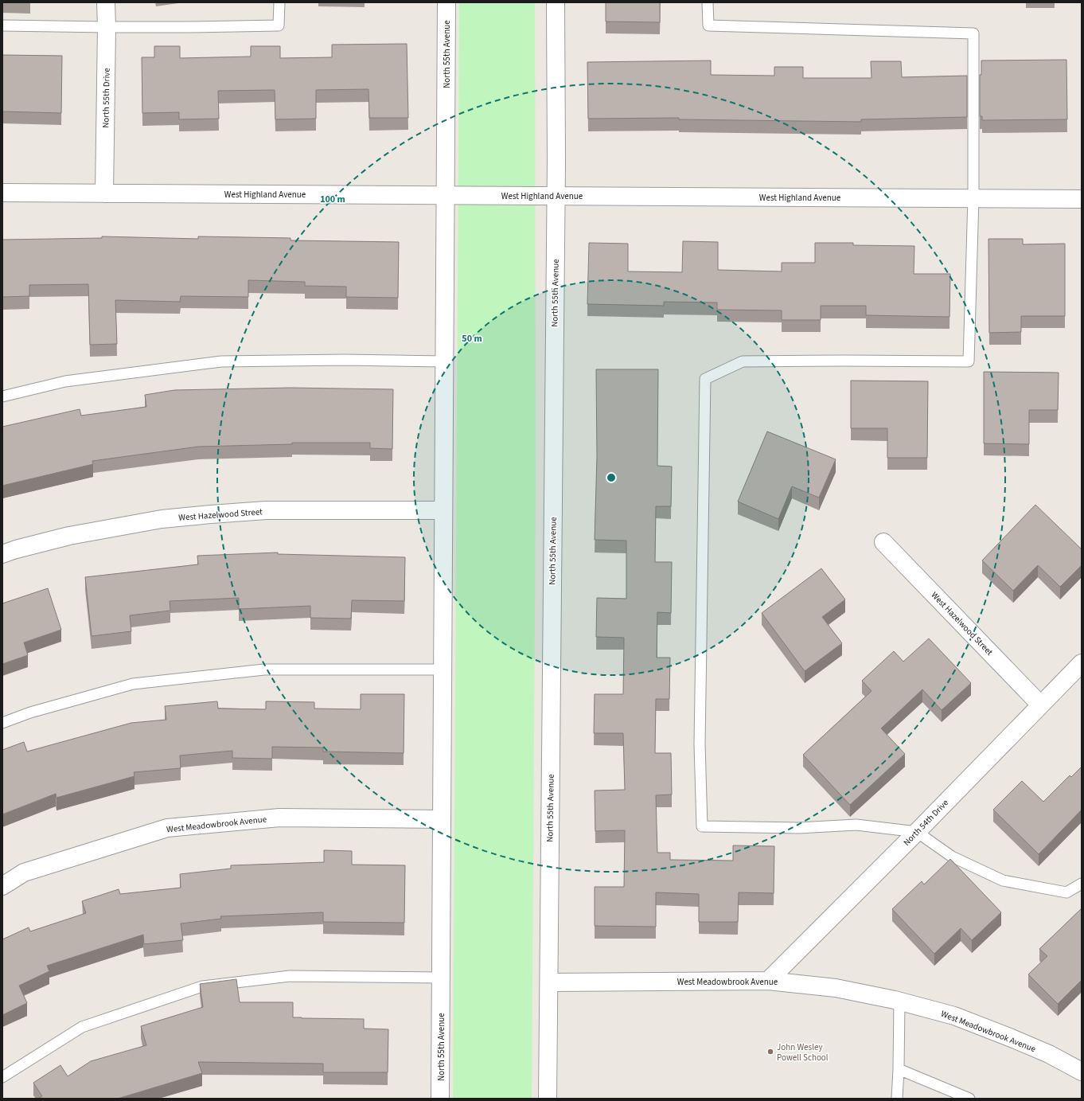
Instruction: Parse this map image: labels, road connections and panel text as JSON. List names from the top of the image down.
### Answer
{
  "streets": {
    "street": [
      "North 55th Avenue",
      "North 55th Drive",
      "West Highland Avenue",
      "West Hazelwood Street",
      "North 54th Drive",
      "West Meadowbrook Avenue"
    ]
  },
  "crossings": [
    ["North 55th Avenue", "West Highland Avenue"],
    ["North 55th Avenue", "West Hazelwood Street"],
    ["North 55th Avenue", "West Meadowbrook Avenue"],
    ["North 55th Drive", "West Highland Avenue"],
    ["West Hazelwood Street", "North 54th Drive"],
    ["North 54th Drive", "West Meadowbrook Avenue"]
  ],
  "places": ["John Wesley Powell School"],
  "rings": ["100 m", "50 m"]
}
